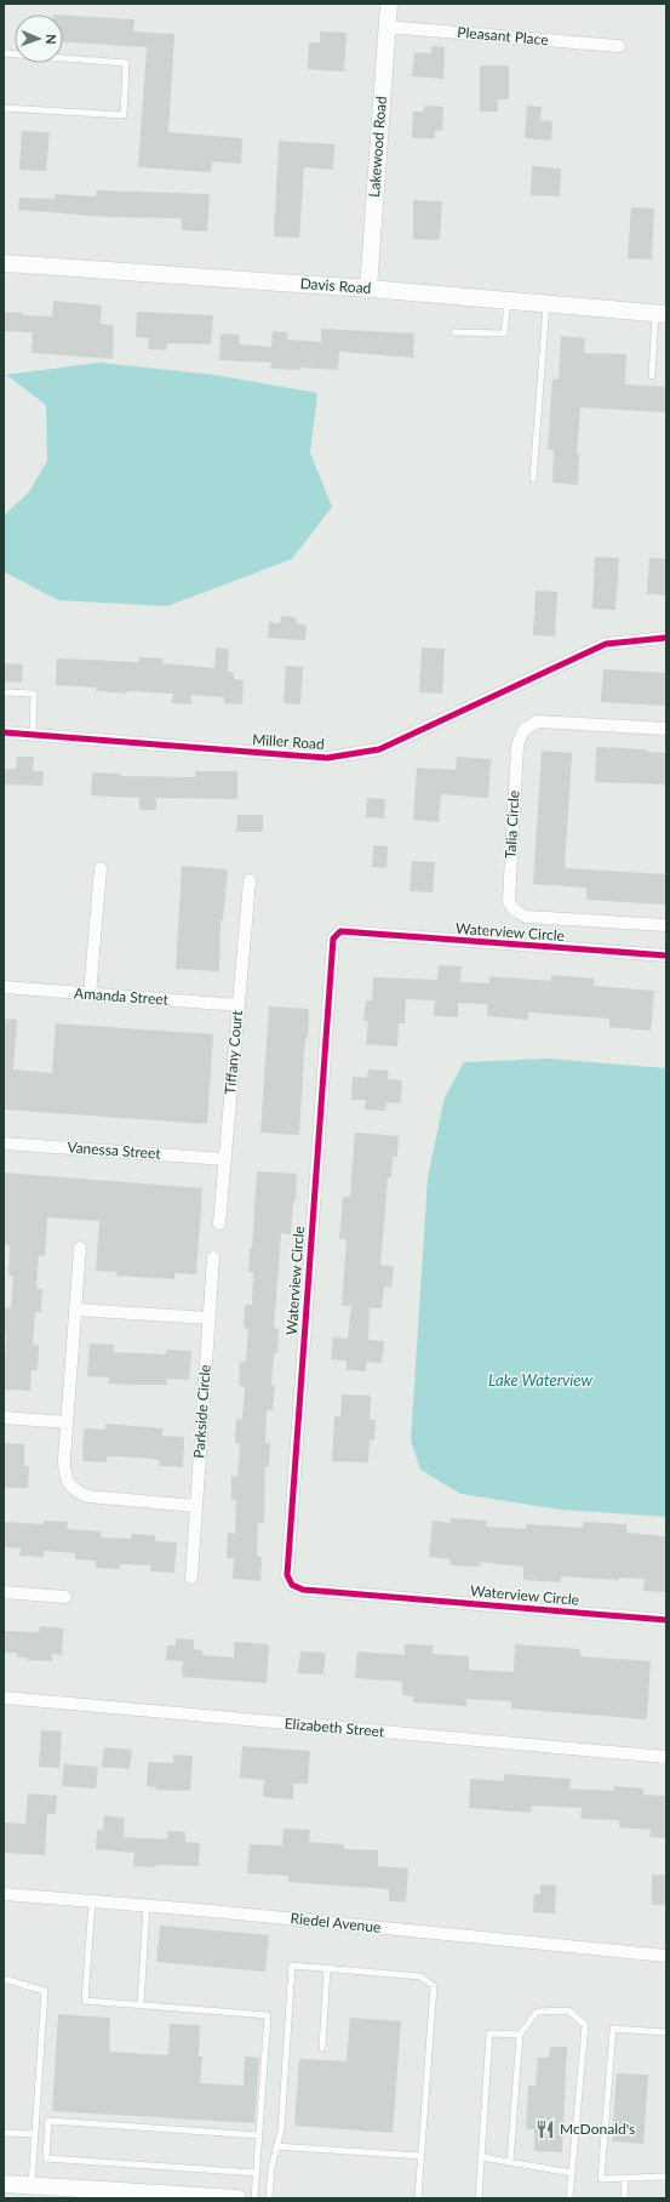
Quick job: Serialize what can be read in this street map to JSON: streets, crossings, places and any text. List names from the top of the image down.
{
  "streets": {
    "street": [
      "Pleasant Place",
      "Lakewood Road",
      "Davis Road",
      "Miller Road",
      "Talia Circle",
      "Waterview Circle",
      "Amanda Street",
      "Tiffany Court",
      "Vanessa Street",
      "Parkside Circle",
      "Elizabeth Street",
      "Riedel Avenue"
    ]
  },
  "crossings": [
    ["Pleasant Place", "Lakewood Road"],
    ["Lakewood Road", "Davis Road"],
    ["Amanda Street", "Tiffany Court"],
    ["Tiffany Court", "Vanessa Street"]
  ],
  "water": ["Lake Waterview"],
  "places": {
    "restaurant": ["McDonald's"]
  },
  "north": "right"
}
